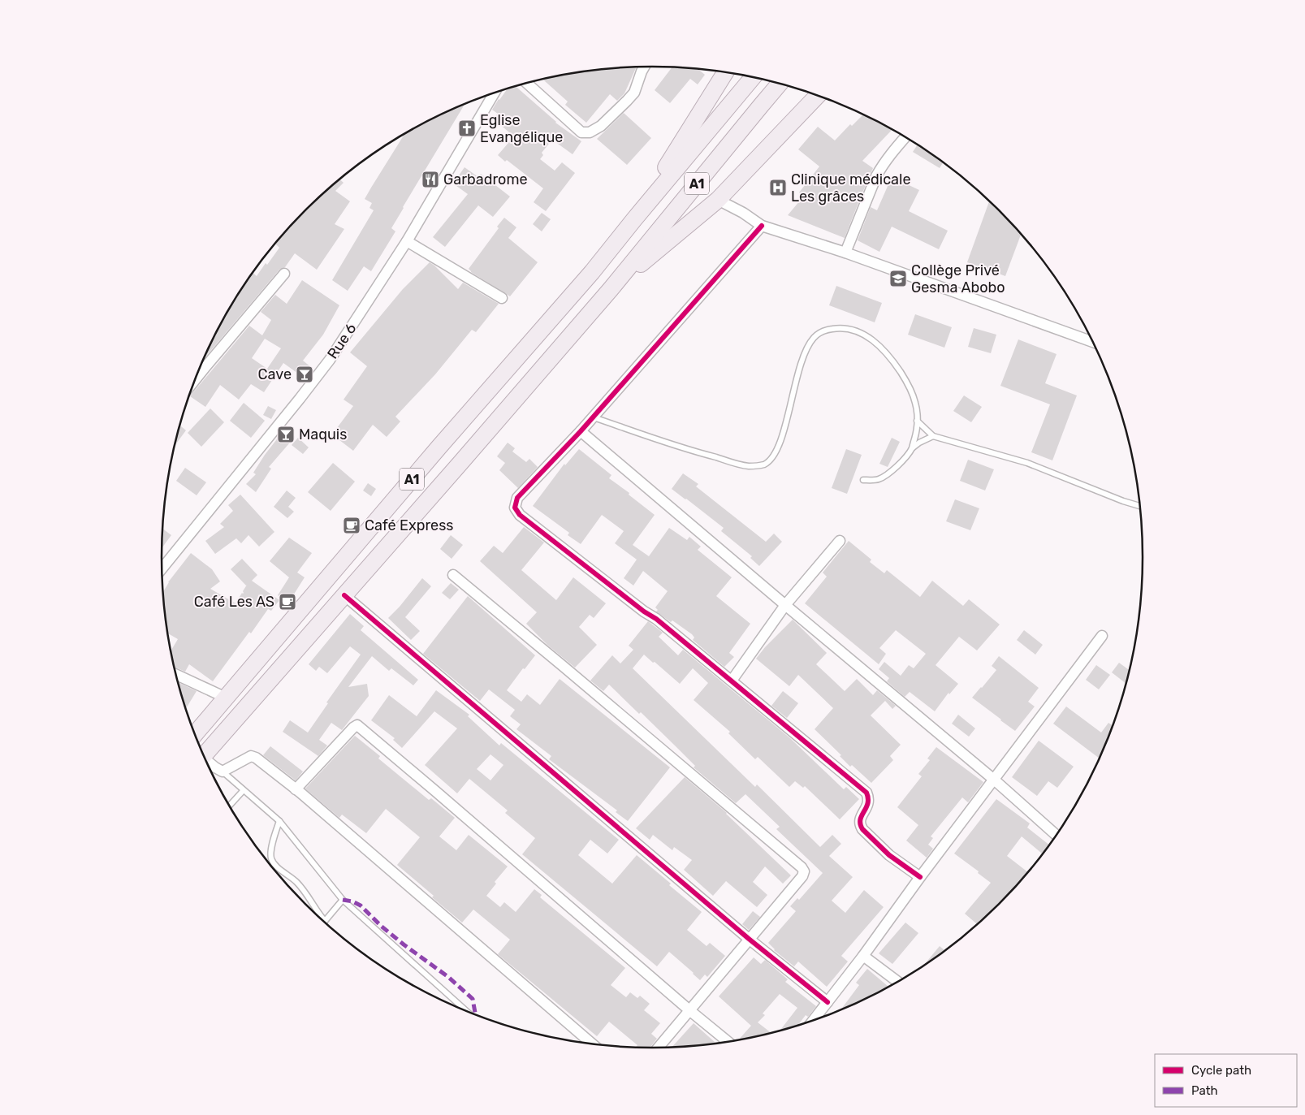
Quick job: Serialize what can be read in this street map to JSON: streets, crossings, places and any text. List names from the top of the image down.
{
  "streets": {
    "main road": ["A1"],
    "street": ["Rue 6"]
  },
  "places": {
    "church": ["Eglise Evangélique"],
    "restaurant": ["Garbadrome"],
    "hospital": ["Clinique médicale Les grâces"],
    "school or university": ["Collège Privé Gesma Abobo"],
    "bar": ["Cave", "Maquis"],
    "cafe": ["Café Express", "Café Les AS"]
  },
  "legend": ["Cycle path", "Path"]
}
